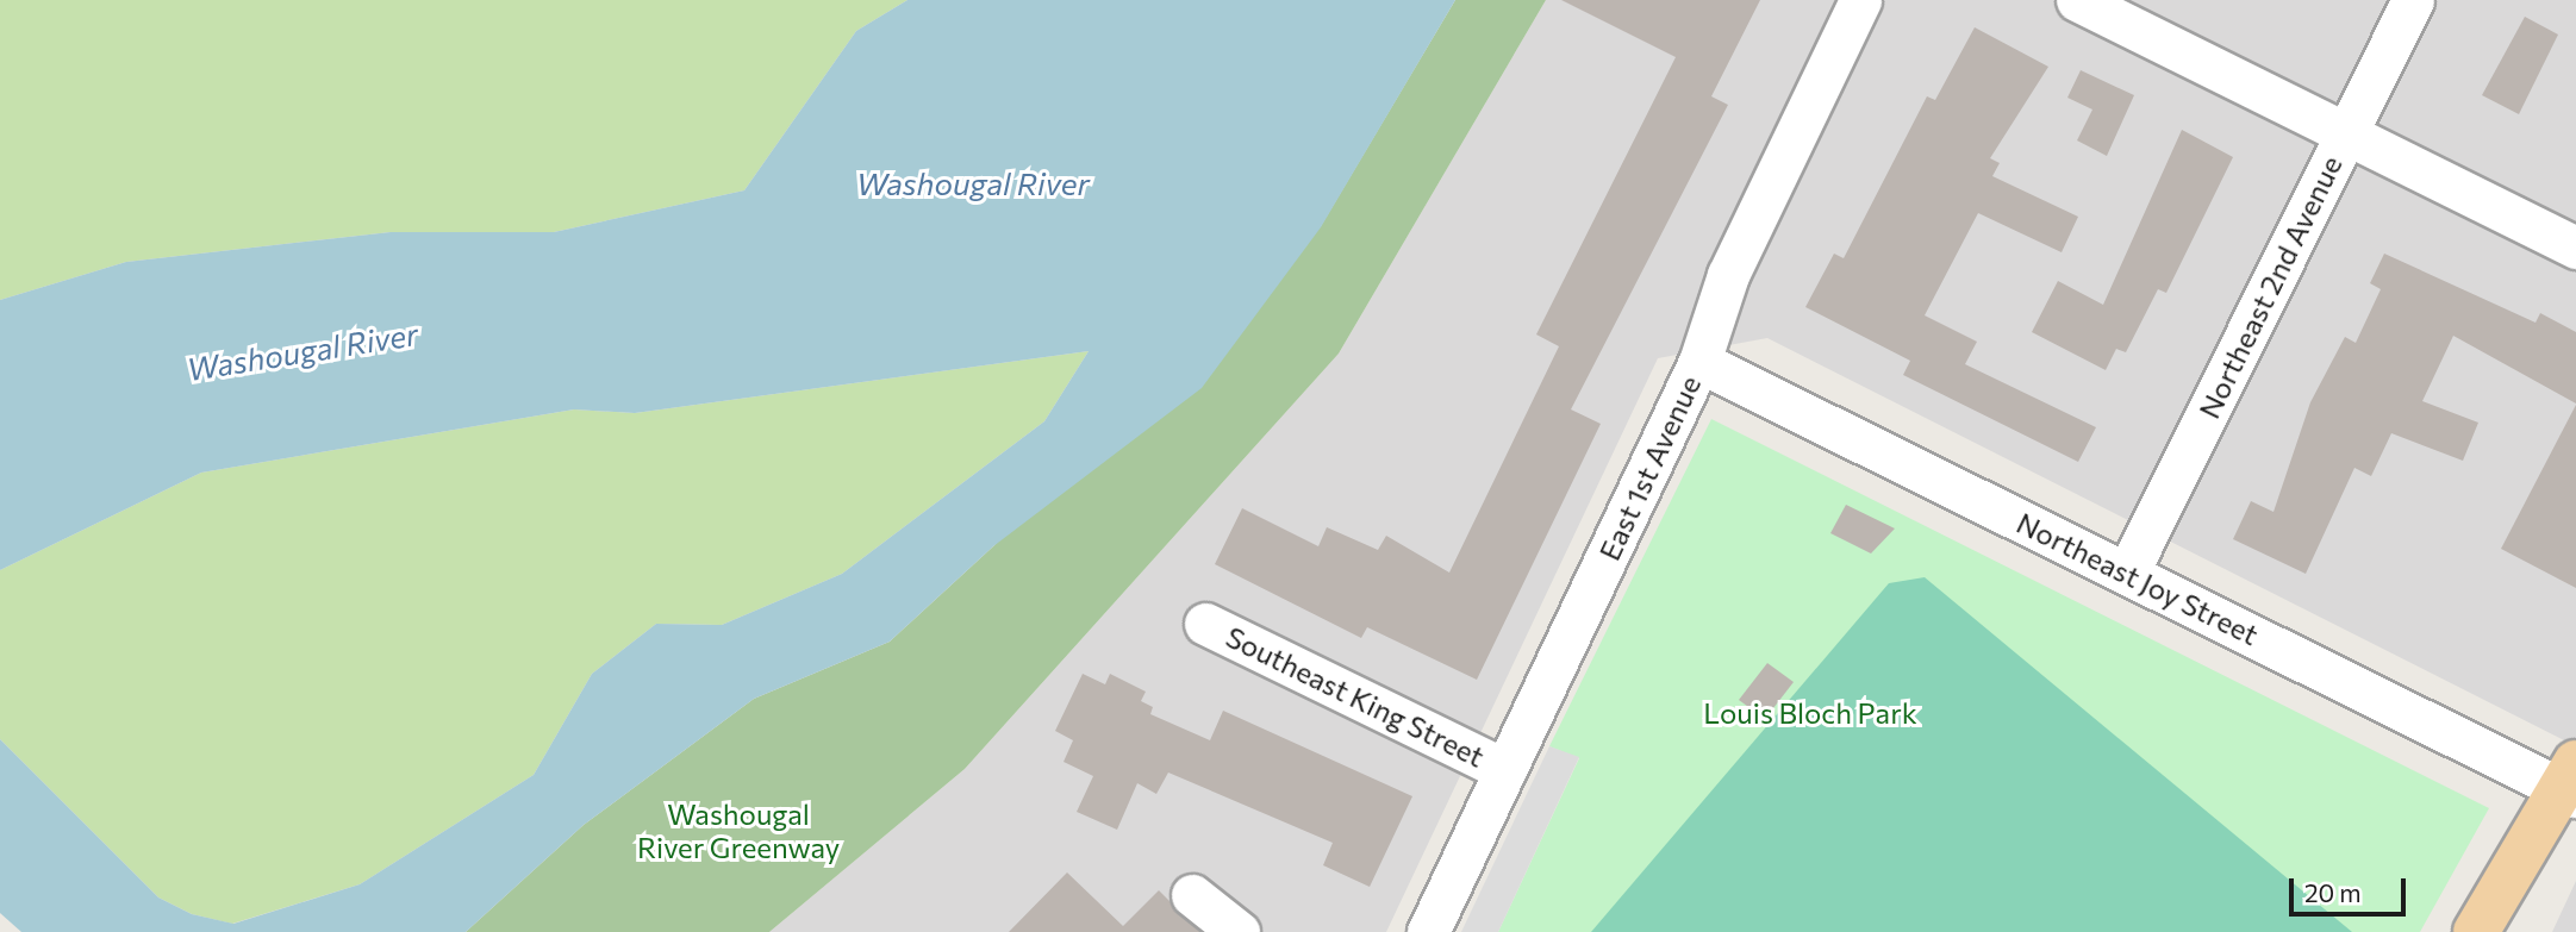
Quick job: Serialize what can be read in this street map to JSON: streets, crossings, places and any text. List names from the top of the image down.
{
  "streets": {
    "street": [
      "Northeast 2nd Avenue",
      "East 1st Avenue",
      "Northeast Joy Street",
      "Southeast King Street"
    ]
  },
  "crossings": [
    ["Northeast 2nd Avenue", "Northeast Joy Street"],
    ["East 1st Avenue", "Northeast Joy Street"],
    ["East 1st Avenue", "Southeast King Street"]
  ],
  "water": ["Washougal River"],
  "parks": ["Louis Bloch Park", "Washougal River Greenway"],
  "scale_bar": "20 m"
}
